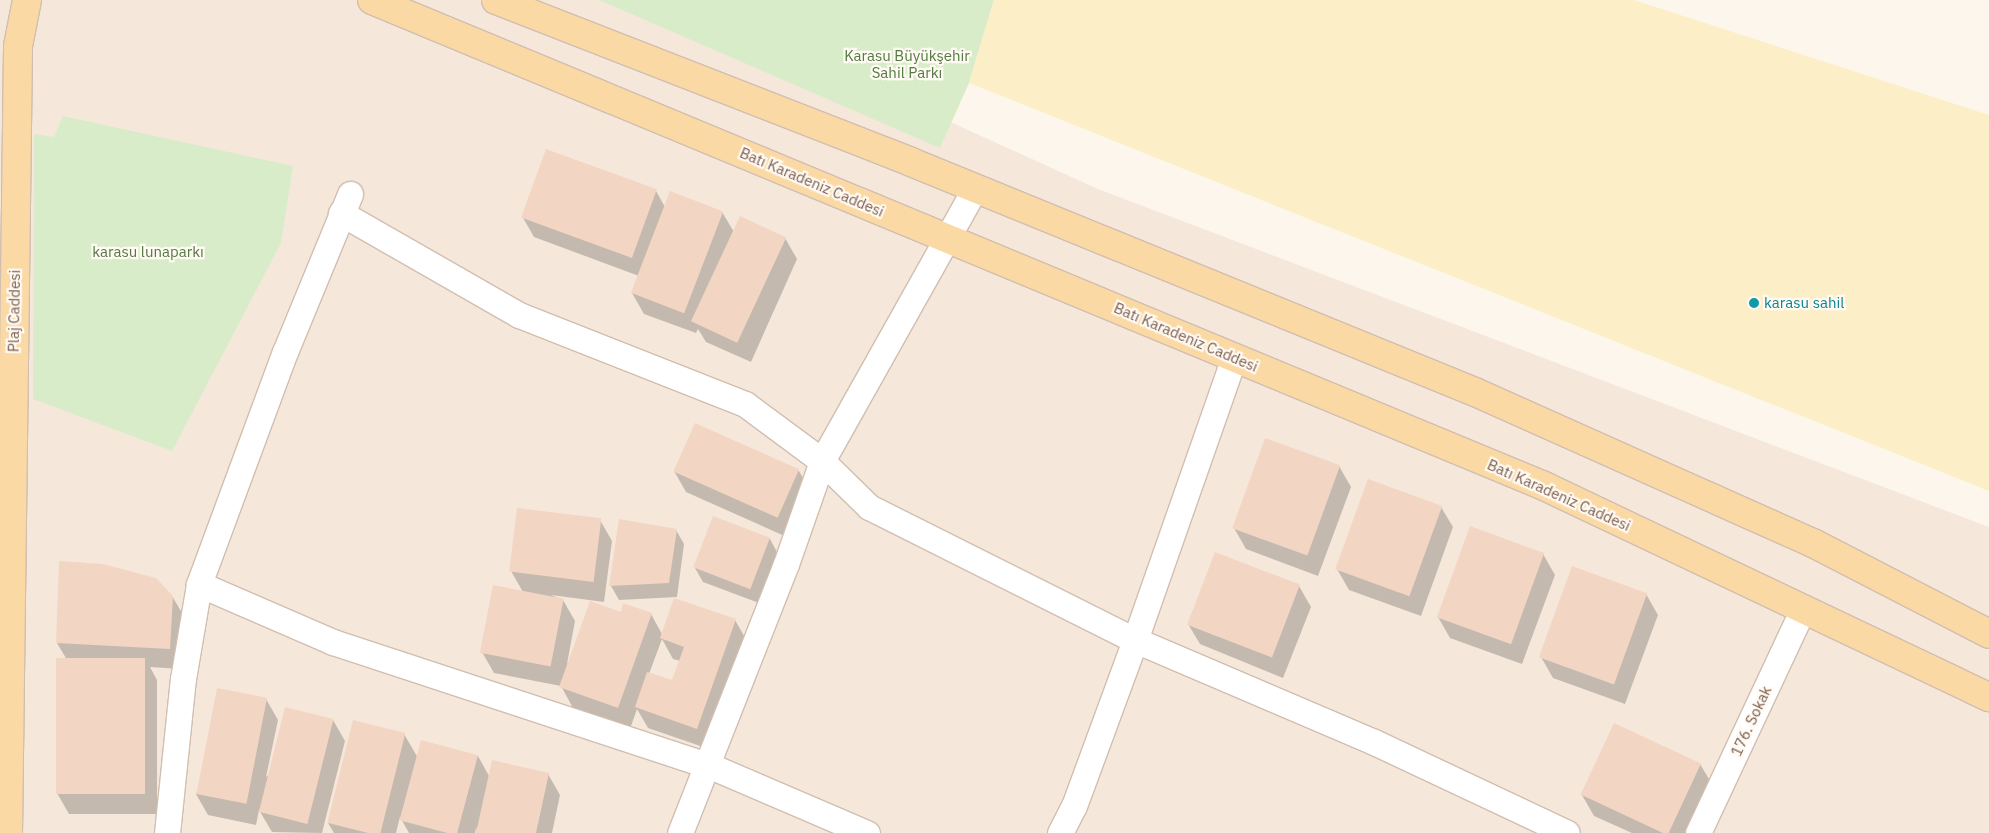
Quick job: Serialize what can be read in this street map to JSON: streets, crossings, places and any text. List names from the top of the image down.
{
  "streets": {
    "main road": ["Batı Karadeniz Caddesi", "Plaj Caddesi"],
    "street": ["176. Sokak"]
  },
  "crossings": [
    ["Batı Karadeniz Caddesi", "176. Sokak"]
  ],
  "parks": ["Karasu Büyükşehir Sahil Parkı", "karasu lunaparkı"],
  "places": ["karasu sahil"]
}
